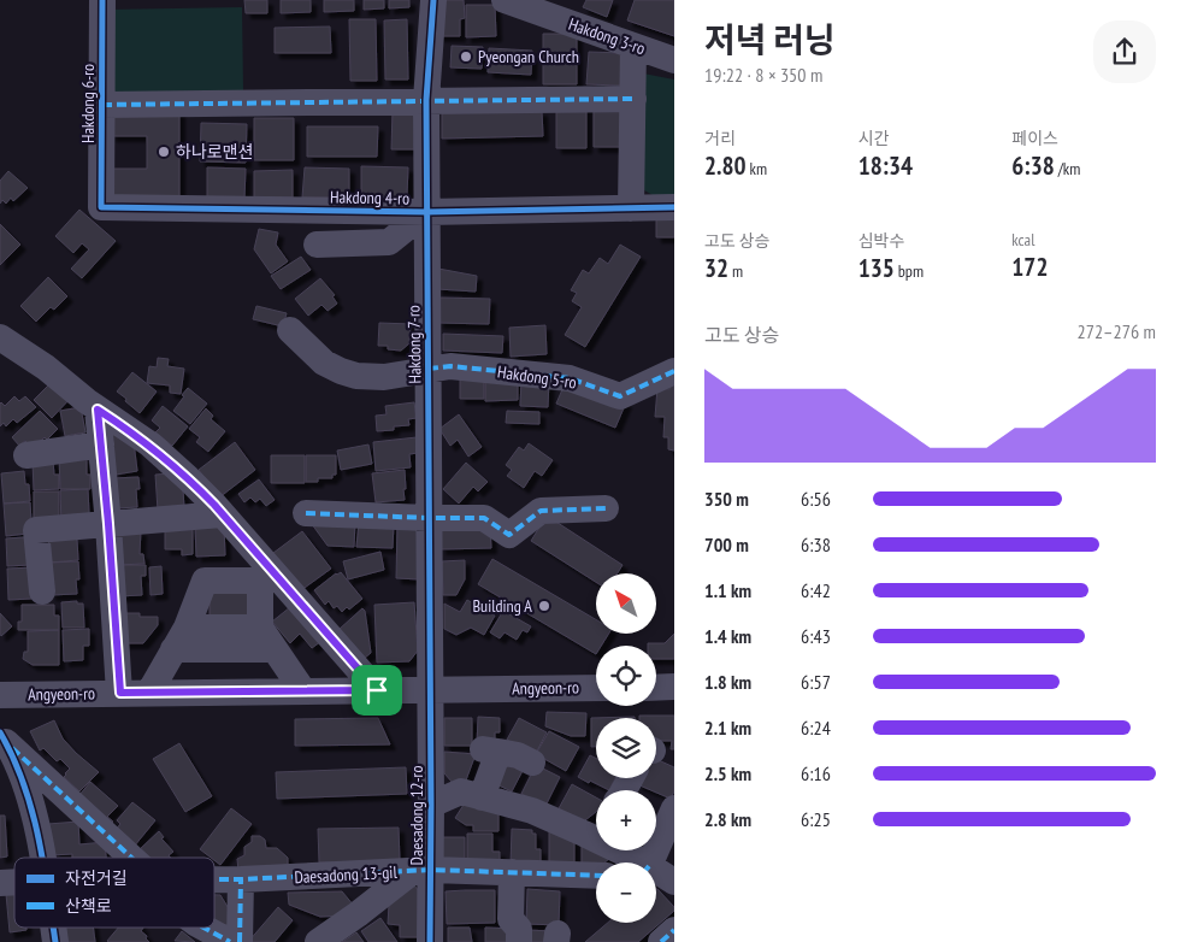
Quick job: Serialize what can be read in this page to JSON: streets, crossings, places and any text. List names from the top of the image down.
{
  "streets": {
    "street": [
      "Hakdong 3-ro",
      "Hakdong 6-ro",
      "Hakdong 4-ro",
      "Hakdong 7-ro",
      "Hakdong 5-ro",
      "Angyeon-ro",
      "Daesadong 12-ro",
      "Daesadong 13-gil"
    ]
  },
  "crossings": [
    ["Hakdong 6-ro", "Hakdong 4-ro"],
    ["Hakdong 4-ro", "Hakdong 7-ro"],
    ["Hakdong 7-ro", "Hakdong 5-ro"],
    ["Hakdong 7-ro", "Angyeon-ro"],
    ["Hakdong 7-ro", "Daesadong 12-ro"],
    ["Angyeon-ro", "Daesadong 12-ro"],
    ["Daesadong 12-ro", "Daesadong 13-gil"]
  ],
  "places": ["Pyeongan Church", "하나로맨션", "Building A"],
  "legend": ["자전거길", "산책로"],
  "north": "top left",
  "page": {
    "heading": ["저녁 러닝", "19:22 · 8 × 350 m"],
    "stats": [
      ["거리", "2.80 km"],
      ["시간", "18:34"],
      ["페이스", "6:38 /km"],
      ["고도 상승", "32 m"],
      ["심박수", "135 bpm"],
      ["kcal", "172"]
    ],
    "chart": ["고도 상승", "272–276 m"],
    "list": [
      {
        "name": "350 m",
        "note": "6:56"
      },
      {
        "name": "700 m",
        "note": "6:38"
      },
      {
        "name": "1.1 km",
        "note": "6:42"
      },
      {
        "name": "1.4 km",
        "note": "6:43"
      },
      {
        "name": "1.8 km",
        "note": "6:57"
      },
      {
        "name": "2.1 km",
        "note": "6:24"
      },
      {
        "name": "2.5 km",
        "note": "6:16"
      },
      {
        "name": "2.8 km",
        "note": "6:25"
      }
    ],
    "map_buttons": ["+", "−"]
  }
}
